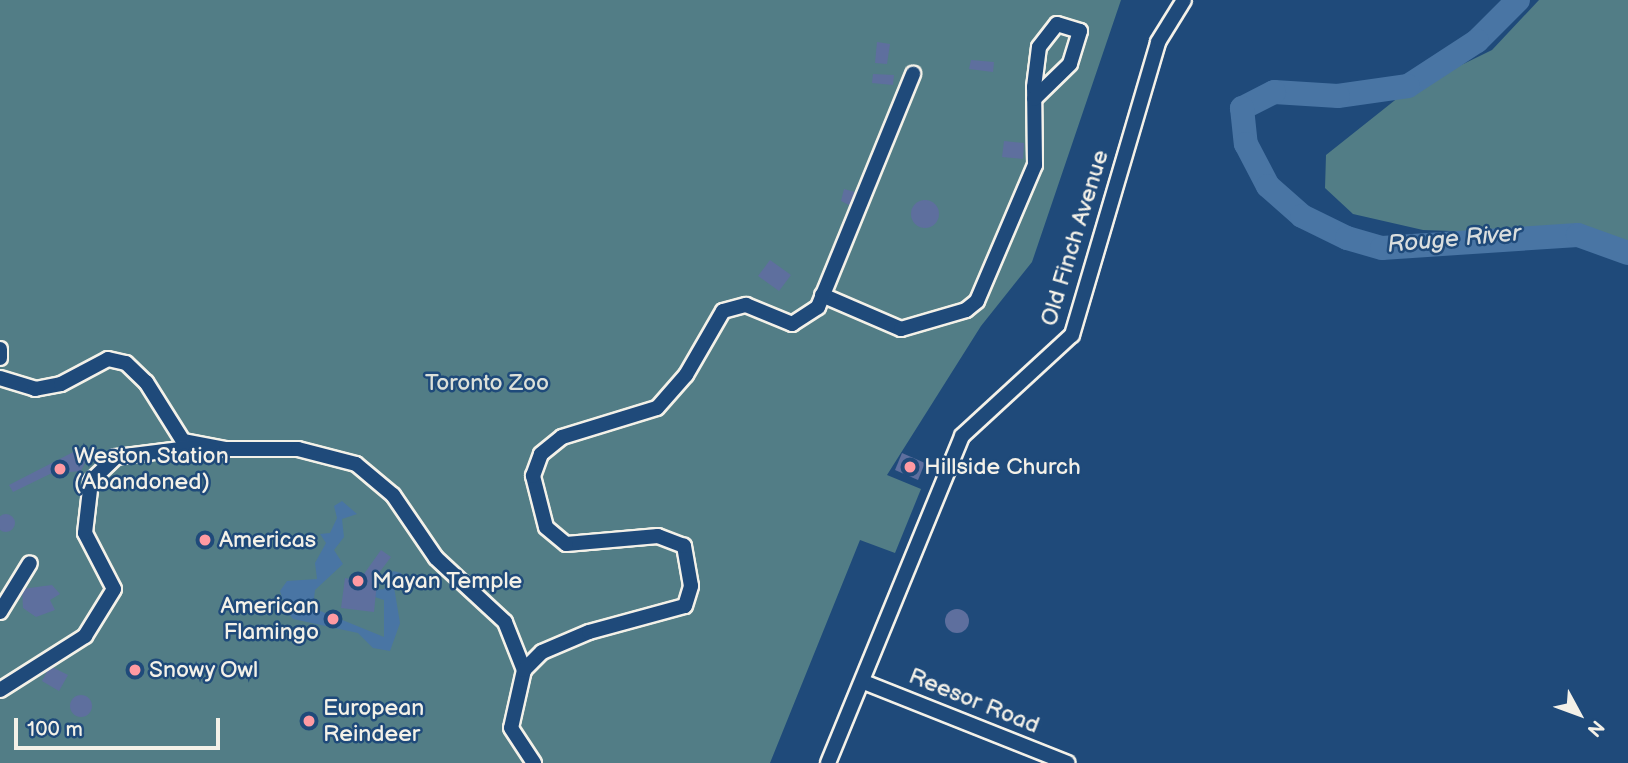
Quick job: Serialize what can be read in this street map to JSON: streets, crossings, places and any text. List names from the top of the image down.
{
  "streets": {
    "street": ["Old Finch Avenue", "Reesor Road"]
  },
  "crossings": [
    ["Old Finch Avenue", "Reesor Road"]
  ],
  "water": ["Rouge River"],
  "parks": ["Toronto Zoo"],
  "places": [
    "Hillside Church",
    "Weston Station (Abandoned)",
    "Americas",
    "Mayan Temple",
    "American Flamingo",
    "Snowy Owl",
    "European Reindeer"
  ],
  "scale_bar": "100 m",
  "north": "bottom right"
}
